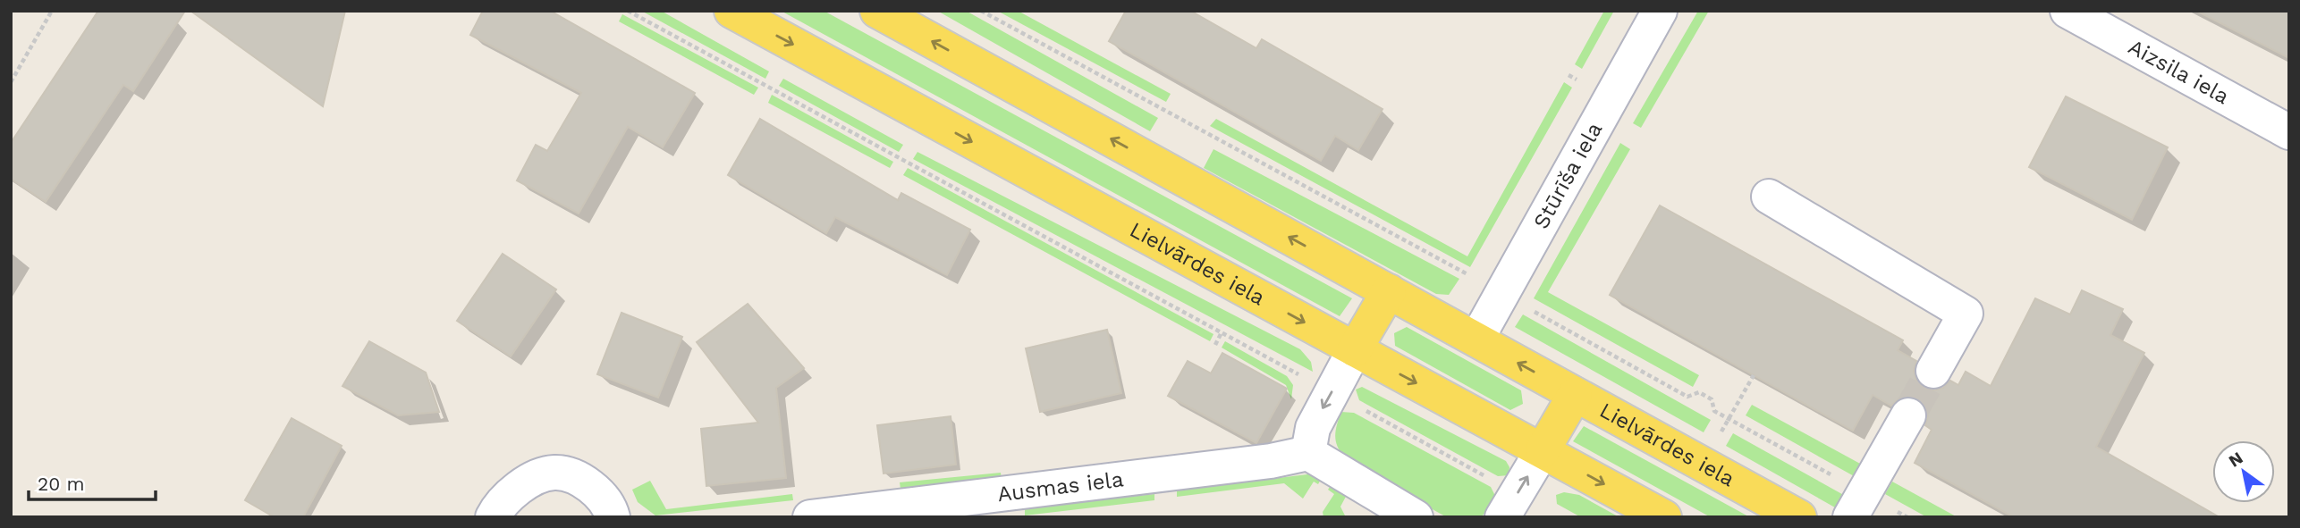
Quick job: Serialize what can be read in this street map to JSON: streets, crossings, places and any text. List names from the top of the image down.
{
  "streets": {
    "main road": ["Lielvārdes iela"],
    "street": ["Aizsila iela", "Stūrīša iela", "Ausmas iela"]
  },
  "crossings": [
    ["Stūrīša iela", "Lielvārdes iela"]
  ],
  "scale_bar": "20 m",
  "north": "top left"
}
